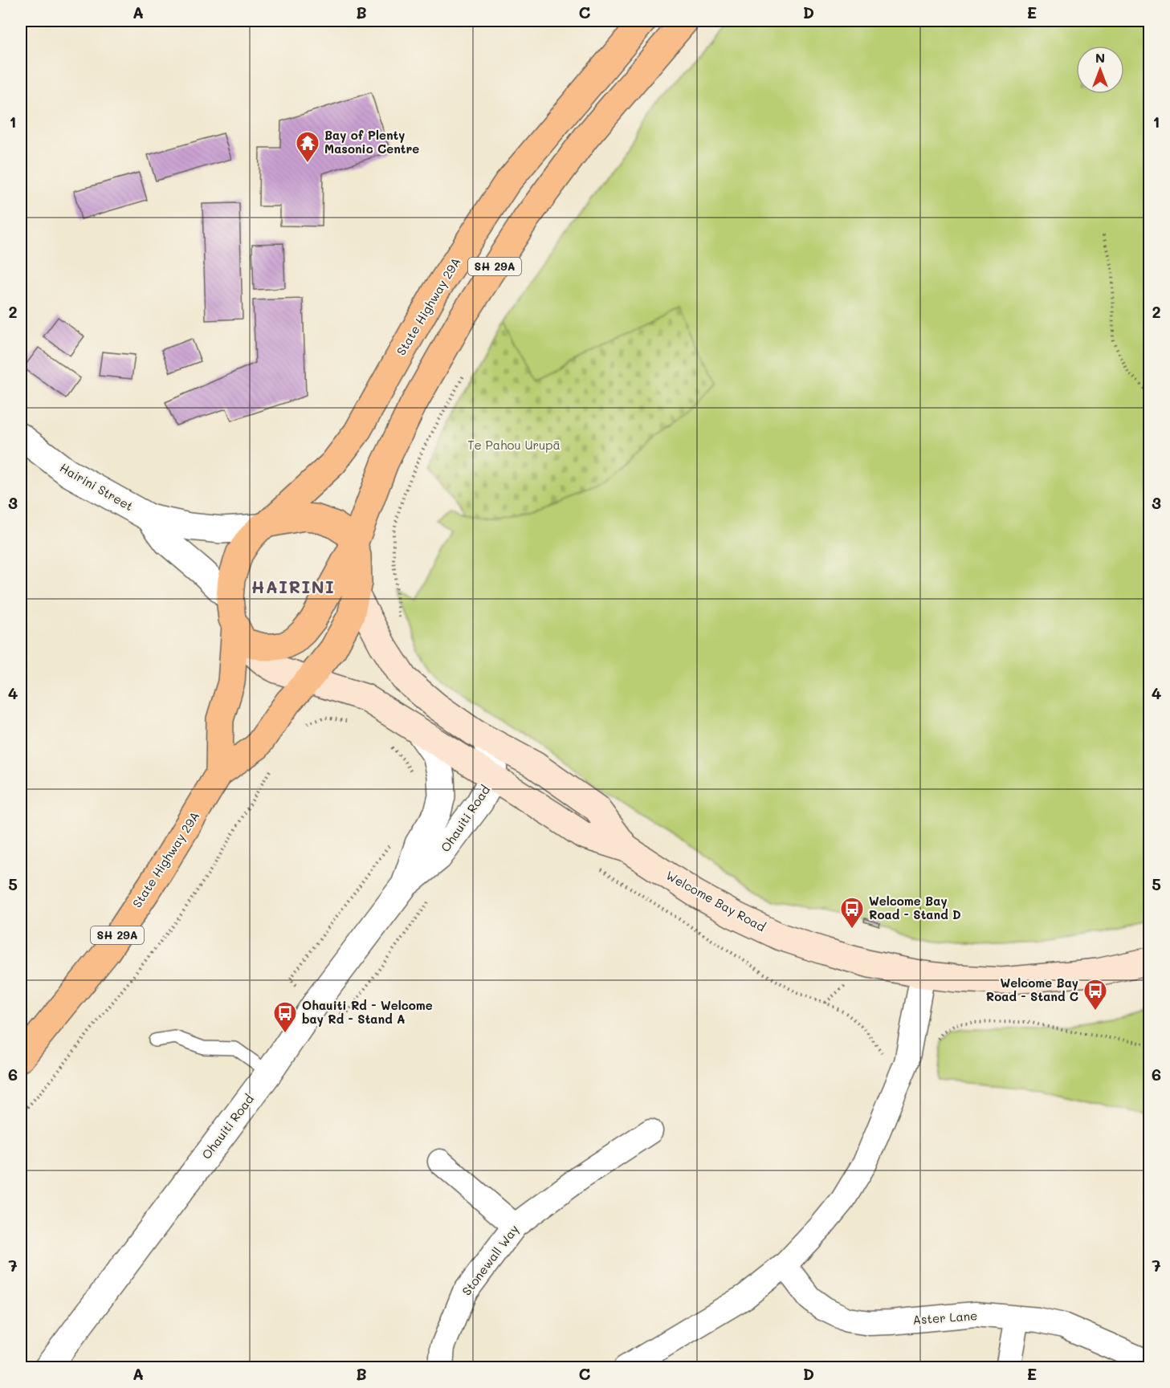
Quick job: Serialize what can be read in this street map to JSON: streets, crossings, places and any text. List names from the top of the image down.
{
  "streets": {
    "highway": ["SH 29A", "State Highway 29A"],
    "main road": ["Welcome Bay Road"],
    "street": [
      "Hairini Street",
      "Ohauiti Road",
      "Stonewall Way",
      "Aster Lane"
    ]
  },
  "crossings": [
    ["SH 29A", "State Highway 29A"],
    ["SH 29A", "Hairini Street"],
    ["SH 29A", "Welcome Bay Road"],
    ["State Highway 29A", "Hairini Street"],
    ["State Highway 29A", "Welcome Bay Road"],
    ["Hairini Street", "Welcome Bay Road"],
    ["Ohauiti Road", "Welcome Bay Road"]
  ],
  "districts": ["HAIRINI"],
  "parks": ["Te Pahou Urupā"],
  "places": {
    "temple": ["Bay of Plenty Masonic Centre"],
    "bus stop": ["Welcome Bay Road - Stand D", "Welcome Bay Road - Stand C", "Ohauiti Rd - Welcome bay Rd - Stand A"]
  },
  "north": "top",
  "grid": {
    "columns": [
      "A",
      "B",
      "C",
      "D",
      "E"
    ],
    "rows": [
      "1",
      "2",
      "3",
      "4",
      "5",
      "6",
      "7"
    ]
  }
}
